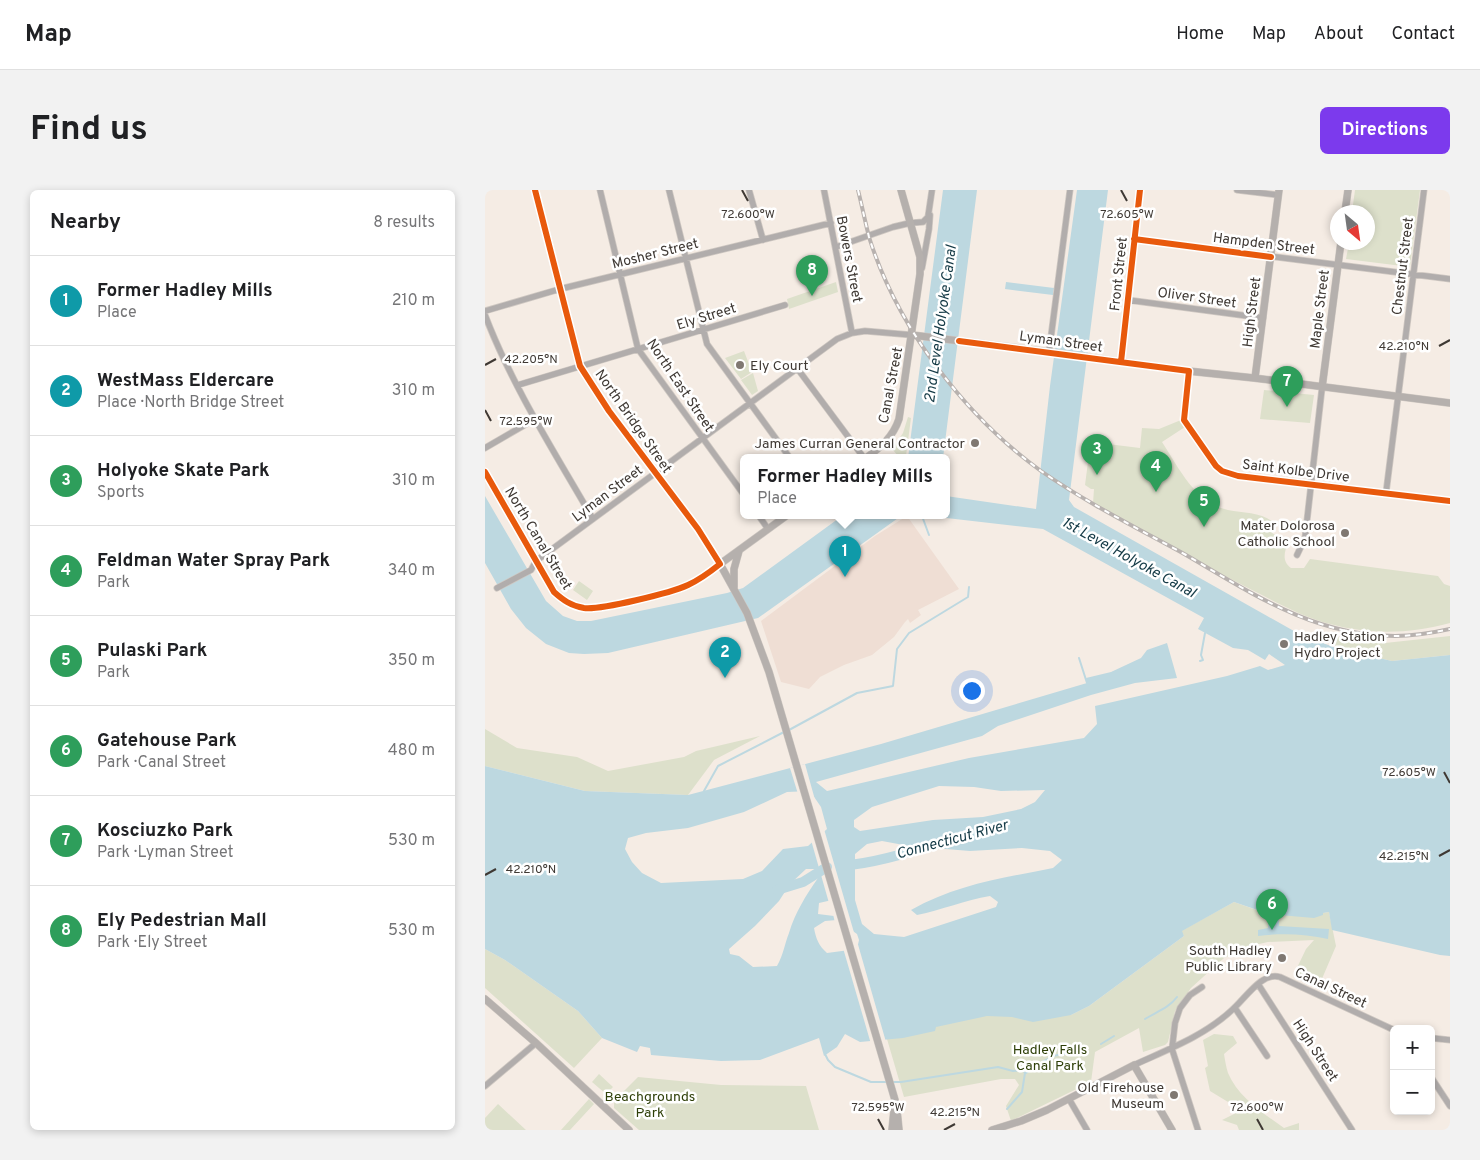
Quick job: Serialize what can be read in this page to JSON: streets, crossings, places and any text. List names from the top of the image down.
{
  "streets": {
    "main road": [
      "Maple Street",
      "High Street",
      "Lyman Street",
      "Canal Street",
      "North Bridge Street"
    ],
    "street": [
      "Hampden Street",
      "Mosher Street",
      "Bowers Street",
      "Chestnut Street",
      "Front Street",
      "Oliver Street",
      "Ely Street",
      "North East Street",
      "Saint Kolbe Drive",
      "North Canal Street"
    ]
  },
  "crossings": [
    ["Hampden Street", "Chestnut Street"],
    ["Hampden Street", "Front Street"],
    ["Hampden Street", "Maple Street"],
    ["Hampden Street", "High Street"],
    ["Mosher Street", "Bowers Street"],
    ["Mosher Street", "North East Street"],
    ["Mosher Street", "North Bridge Street"],
    ["Bowers Street", "Lyman Street"],
    ["Chestnut Street", "Lyman Street"],
    ["Chestnut Street", "Saint Kolbe Drive"],
    ["Front Street", "Oliver Street"],
    ["Front Street", "Lyman Street"],
    ["Oliver Street", "High Street"],
    ["Maple Street", "Lyman Street"],
    ["Maple Street", "Saint Kolbe Drive"],
    ["High Street", "Lyman Street"],
    ["High Street", "Canal Street"],
    ["Ely Street", "North East Street"],
    ["Ely Street", "North Bridge Street"],
    ["Lyman Street", "North East Street"],
    ["Lyman Street", "Canal Street"],
    ["Lyman Street", "North Bridge Street"],
    ["Lyman Street", "Saint Kolbe Drive"],
    ["Lyman Street", "North Canal Street"],
    ["North Bridge Street", "North Canal Street"]
  ],
  "water": ["2nd Level Holyoke Canal", "1st Level Holyoke Canal", "Connecticut River"],
  "parks": ["Hadley Falls Canal Park", "Beachgrounds Park"],
  "places": [
    "Ely Court",
    "James Curran General Contractor",
    "Mater Dolorosa Catholic School",
    "Hadley Station Hydro Project",
    "South Hadley Public Library",
    "Old Firehouse Museum"
  ],
  "north": "bottom right",
  "page": {
    "header": "Map",
    "nav": [
      "Home",
      "Map",
      "About",
      "Contact"
    ],
    "buttons": "Directions",
    "title": "Find us",
    "heading": ["Nearby", "8 results"],
    "list": [
      {
        "mark": "1",
        "name": "Former Hadley Mills",
        "note": "Place",
        "value": "210 m"
      },
      {
        "mark": "2",
        "name": "WestMass Eldercare",
        "note": "Place · North Bridge Street",
        "value": "310 m"
      },
      {
        "mark": "3",
        "name": "Holyoke Skate Park",
        "note": "Sports",
        "value": "310 m"
      },
      {
        "mark": "4",
        "name": "Feldman Water Spray Park",
        "note": "Park",
        "value": "340 m"
      },
      {
        "mark": "5",
        "name": "Pulaski Park",
        "note": "Park",
        "value": "350 m"
      },
      {
        "mark": "6",
        "name": "Gatehouse Park",
        "note": "Park · Canal Street",
        "value": "480 m"
      },
      {
        "mark": "7",
        "name": "Kosciuzko Park",
        "note": "Park · Lyman Street",
        "value": "530 m"
      },
      {
        "mark": "8",
        "name": "Ely Pedestrian Mall",
        "note": "Park · Ely Street",
        "value": "530 m"
      }
    ],
    "pins": [
      "8",
      "7",
      "3",
      "4",
      "5",
      "1",
      "2",
      "6"
    ],
    "popup": ["Former Hadley Mills", "Place"],
    "map_buttons": ["+", "−"]
  },
  "coordinates": [
    "72.600°W",
    "72.605°W",
    "42.210°N",
    "42.205°N",
    "72.595°W",
    "42.215°N"
  ]
}
